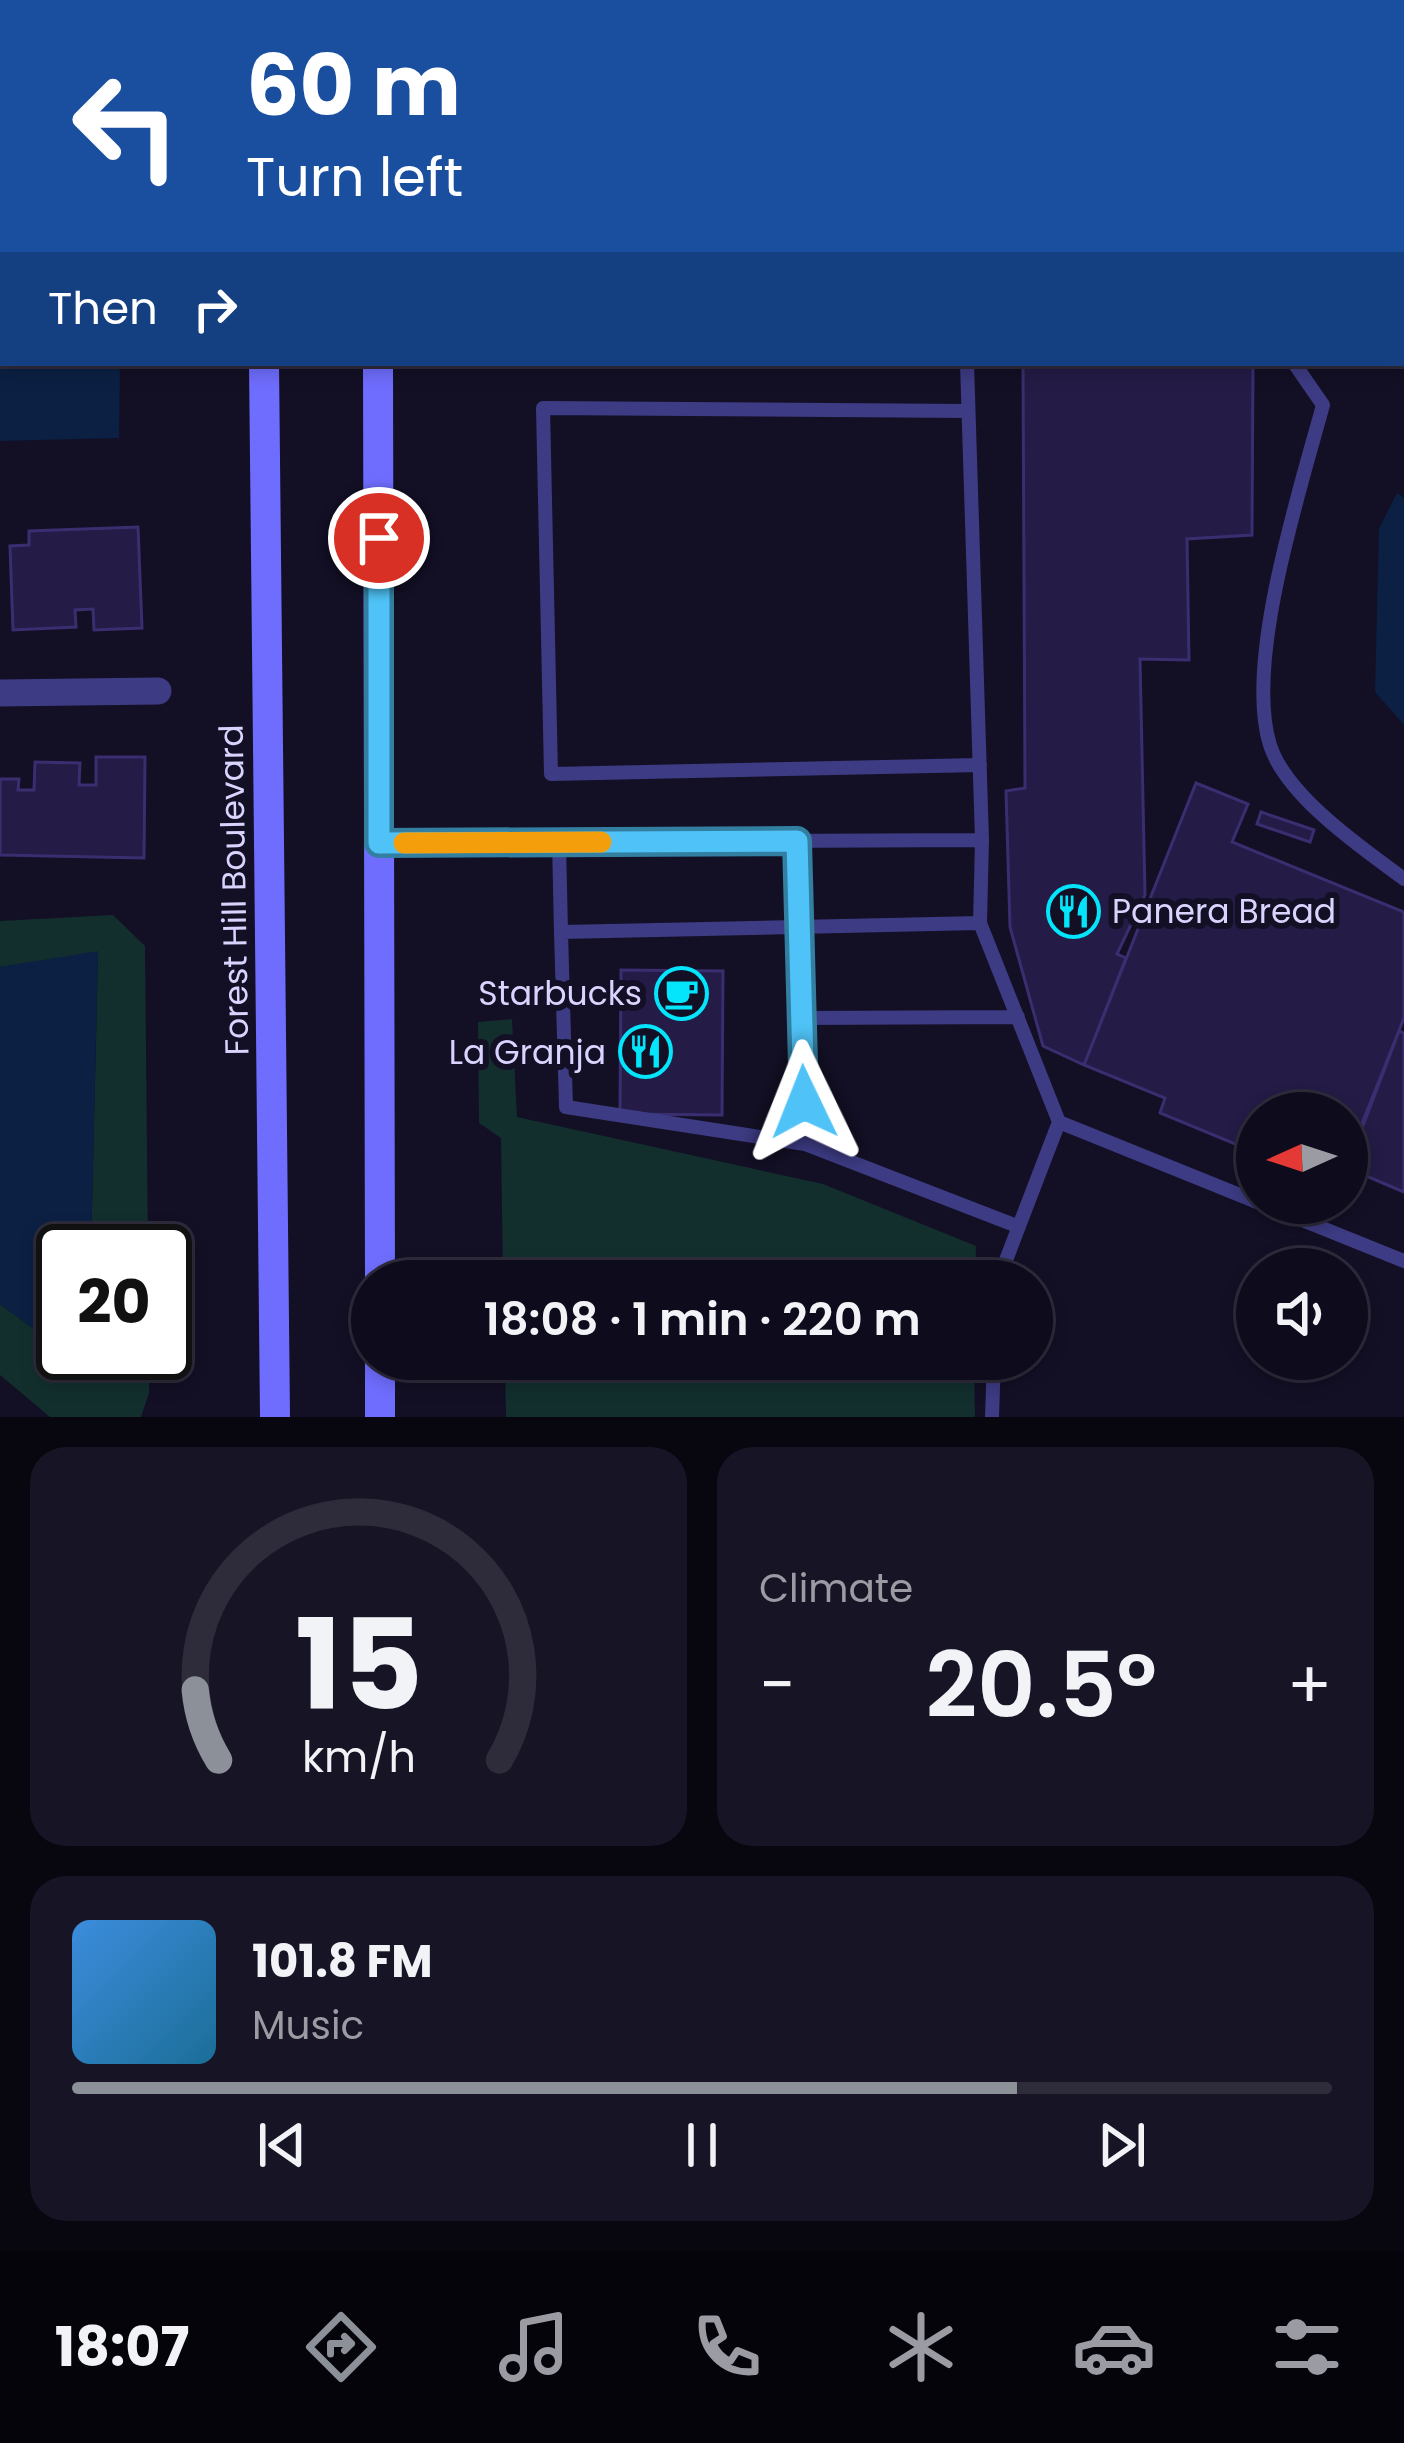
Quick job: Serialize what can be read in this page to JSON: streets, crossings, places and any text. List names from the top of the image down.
{
  "streets": {
    "main road": ["Forest Hill Boulevard"]
  },
  "places": {
    "restaurant": ["Panera Bread", "La Granja"],
    "cafe": ["Starbucks"]
  },
  "north": "left",
  "page": {
    "turn": ["60 m", "Turn left"],
    "then": "Then",
    "limit": "20",
    "trip": "18:08 · 1 min · 220 m",
    "tile": "Climate",
    "heat": ["−", "20.5°", "+"],
    "song": ["101.8 FM", "Music"],
    "tabs": "18:07",
    "gauge": ["15", "km/h"]
  }
}
